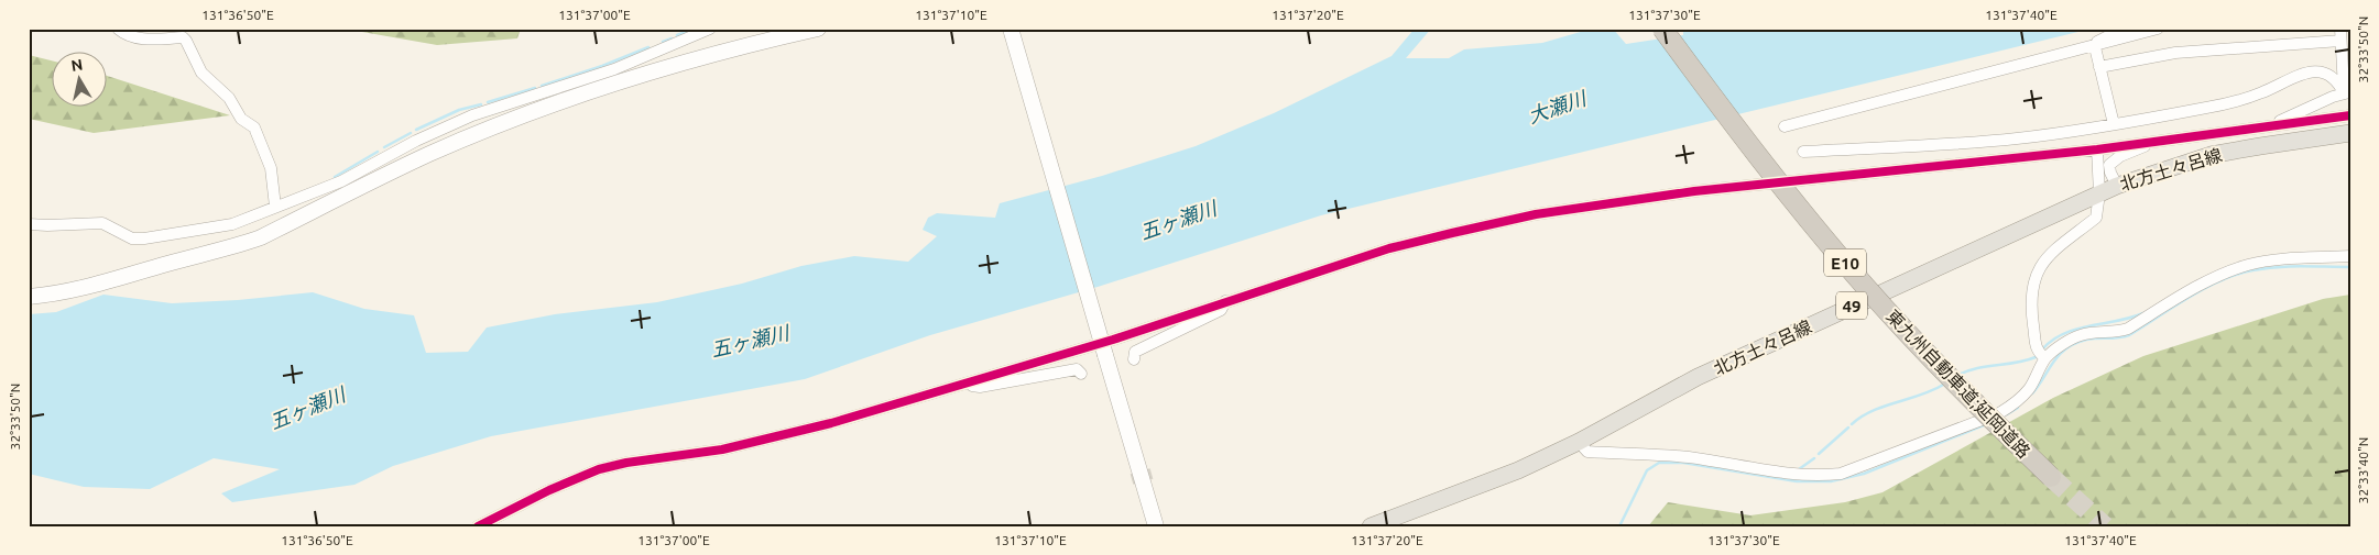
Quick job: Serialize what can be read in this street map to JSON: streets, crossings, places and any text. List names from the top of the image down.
{
  "streets": {
    "highway": ["E10", "東九州自動車道;延岡道路"],
    "main road": ["北方土々呂線", "49"]
  },
  "water": ["大瀬川", "五ヶ瀬川"],
  "north": "top",
  "coordinates": [
    "131°36'50\"E",
    "131°37'00\"E",
    "131°37'10\"E",
    "131°37'20\"E",
    "131°37'30\"E",
    "131°37'40\"E",
    "32°33'50\"N",
    "32°33'40\"N"
  ]
}
